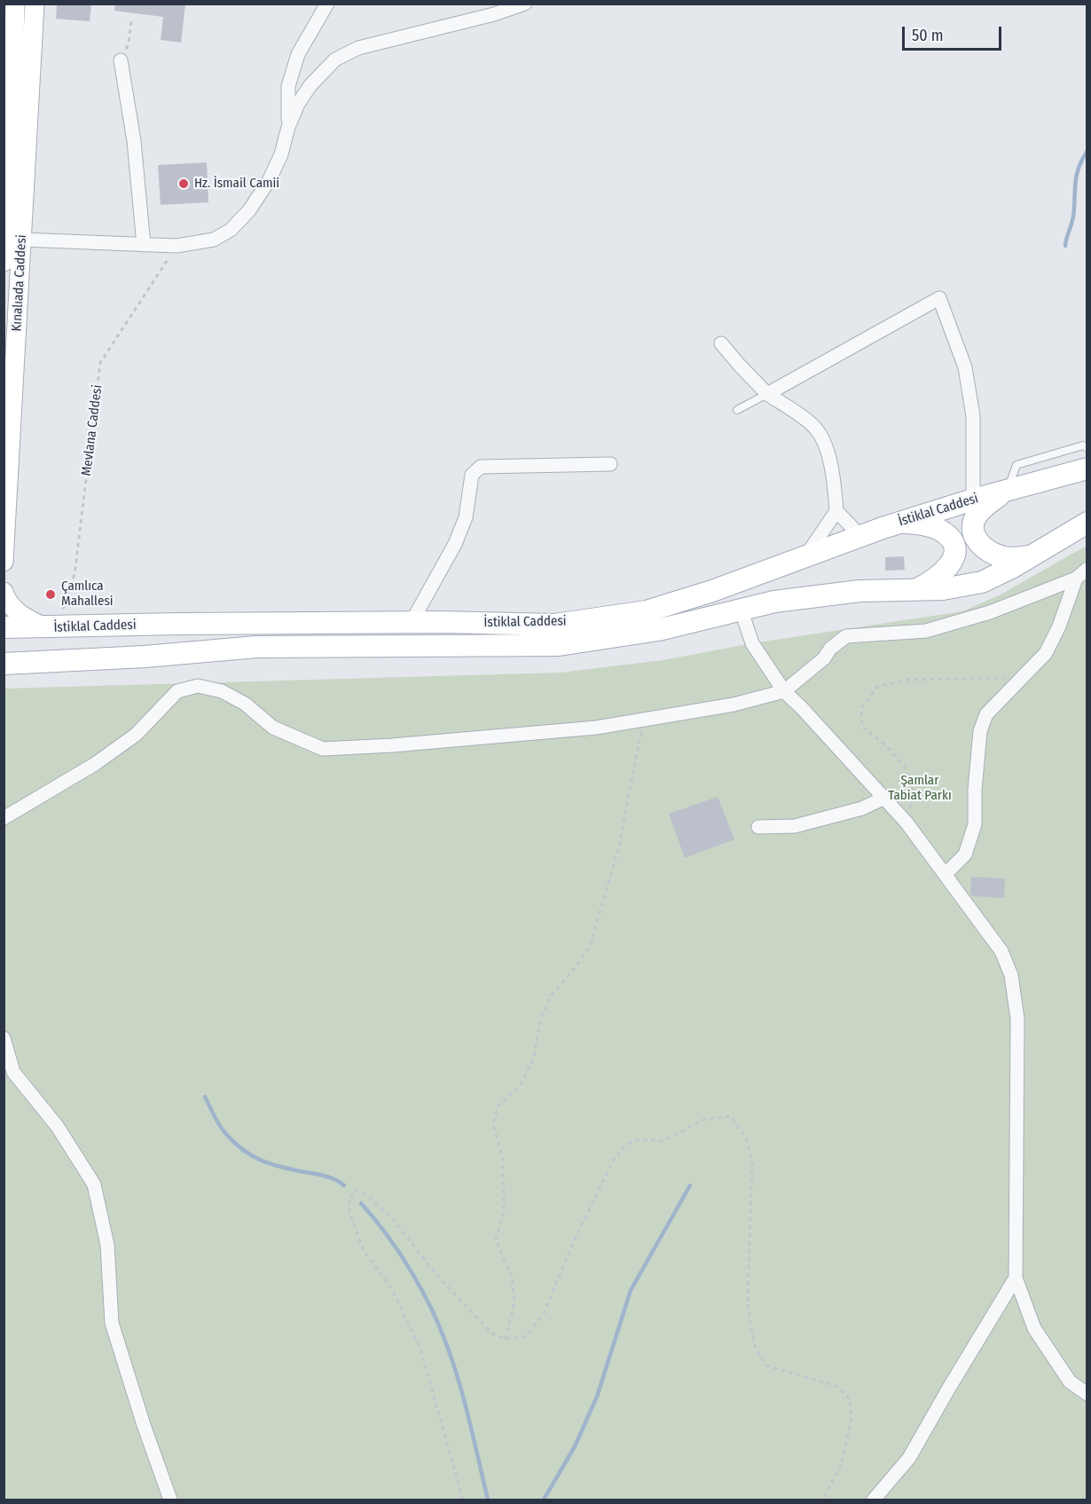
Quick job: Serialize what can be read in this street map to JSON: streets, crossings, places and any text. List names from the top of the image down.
{
  "streets": {
    "main road": ["Kınalıada Caddesi", "İstiklal Caddesi"],
    "path": ["Mevlana Caddesi"]
  },
  "crossings": [
    ["Mevlana Caddesi", "İstiklal Caddesi"]
  ],
  "parks": ["Şamlar Tabiat Parkı"],
  "places": ["Hz. İsmail Camii", "Çamlıca Mahallesi"],
  "scale_bar": "50 m"
}
